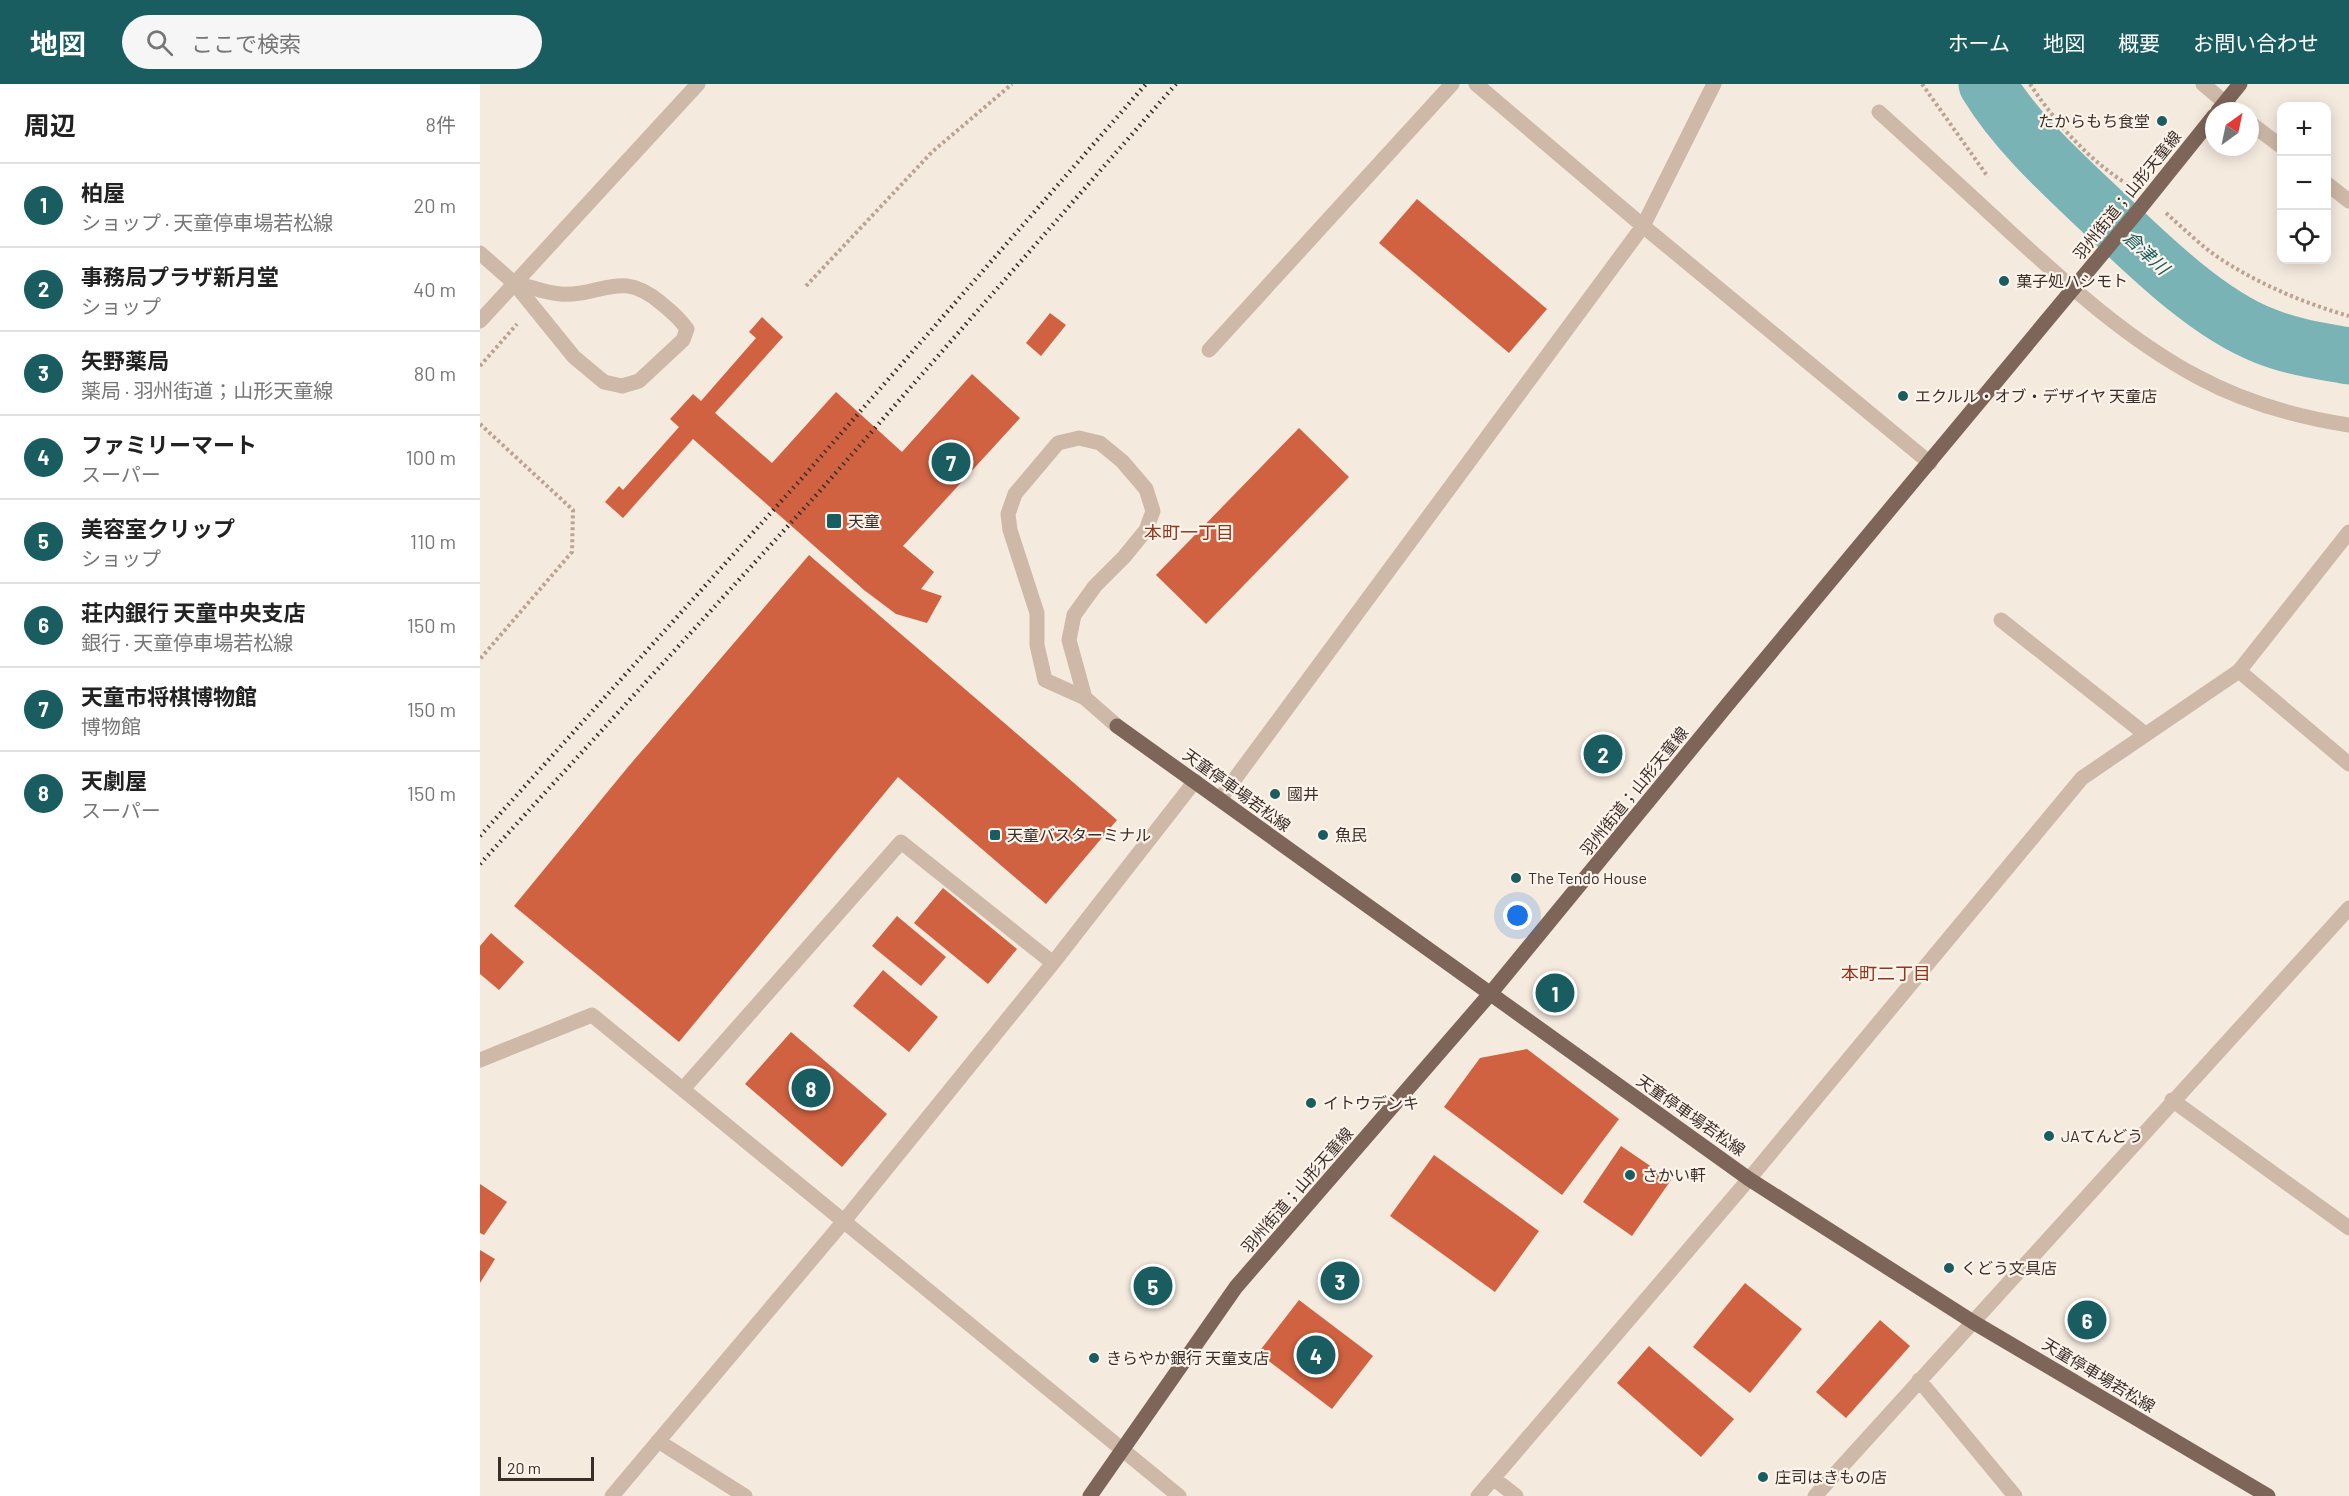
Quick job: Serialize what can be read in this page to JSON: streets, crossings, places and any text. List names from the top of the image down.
{
  "streets": {
    "main road": ["羽州街道；山形天童線", "天童停車場若松線"]
  },
  "crossings": [
    ["羽州街道；山形天童線", "天童停車場若松線"]
  ],
  "districts": ["本町一丁目", "本町二丁目"],
  "water": ["倉津川"],
  "places": {
    "other": [
      "たからもち食堂",
      "菓子処ハシモト",
      "エクルル・オブ・デザイヤ 天童店",
      "國井",
      "魚民",
      "The Tendo House",
      "イトウデンキ",
      "JAてんどう",
      "さかい軒",
      "くどう文具店",
      "きらやか銀行 天童支店",
      "庄司はきもの店"
    ],
    "transit": ["天童", "天童バスターミナル"]
  },
  "scale_bar": "20 m",
  "north": "top right",
  "page": {
    "header": "地図",
    "search": "ここで検索",
    "nav": [
      "ホーム",
      "地図",
      "概要",
      "お問い合わせ"
    ],
    "heading": ["周辺", "8件"],
    "map_buttons": ["+", "−"],
    "list": [
      {
        "mark": "1",
        "name": "柏屋",
        "note": "ショップ · 天童停車場若松線",
        "value": "20 m"
      },
      {
        "mark": "2",
        "name": "事務局プラザ新月堂",
        "note": "ショップ",
        "value": "40 m"
      },
      {
        "mark": "3",
        "name": "矢野薬局",
        "note": "薬局 · 羽州街道；山形天童線",
        "value": "80 m"
      },
      {
        "mark": "4",
        "name": "ファミリーマート",
        "note": "スーパー",
        "value": "100 m"
      },
      {
        "mark": "5",
        "name": "美容室クリップ",
        "note": "ショップ",
        "value": "110 m"
      },
      {
        "mark": "6",
        "name": "荘内銀行 天童中央支店",
        "note": "銀行 · 天童停車場若松線",
        "value": "150 m"
      },
      {
        "mark": "7",
        "name": "天童市将棋博物館",
        "note": "博物館",
        "value": "150 m"
      },
      {
        "mark": "8",
        "name": "天劇屋",
        "note": "スーパー",
        "value": "150 m"
      }
    ],
    "pins": [
      "7",
      "2",
      "1",
      "8",
      "3",
      "5",
      "6",
      "4"
    ],
    "scale": "20 m"
  }
}
